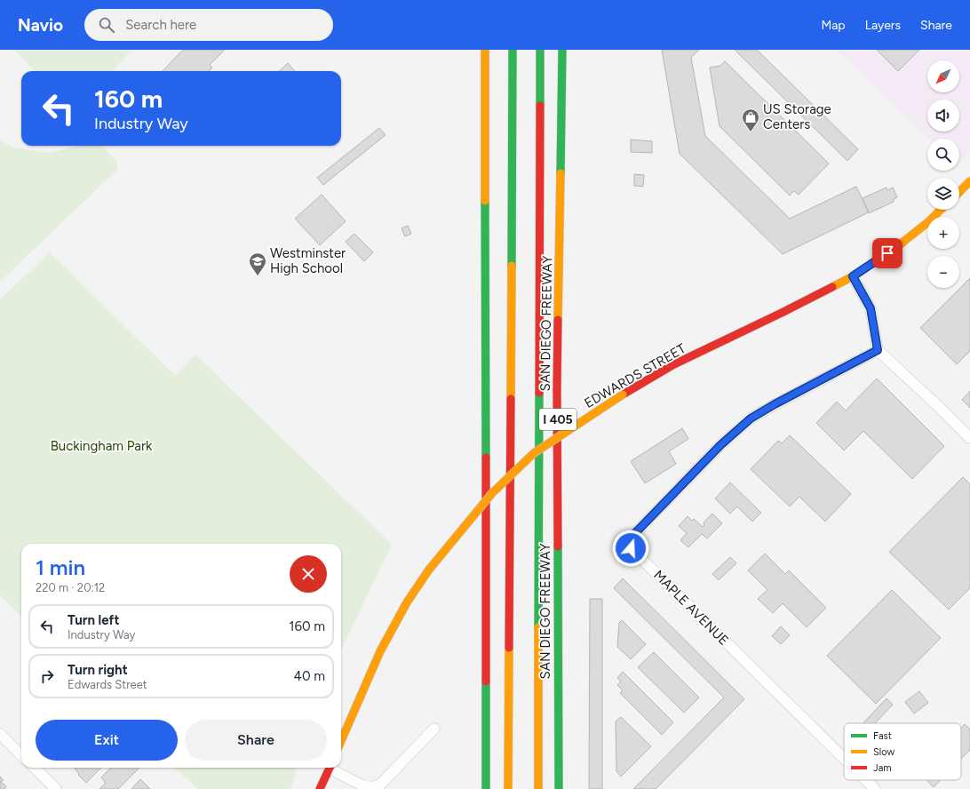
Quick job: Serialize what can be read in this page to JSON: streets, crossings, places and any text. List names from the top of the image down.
{
  "streets": {
    "main road": ["SAN DIEGO FREEWAY", "EDWARDS STREET", "I 405"],
    "street": ["MAPLE AVENUE"]
  },
  "parks": ["Buckingham Park"],
  "places": {
    "shop": ["US Storage Centers"],
    "school or university": ["Westminster High School"]
  },
  "legend": ["Fast", "Slow", "Jam"],
  "north": "bottom left",
  "page": {
    "header": "Navio",
    "search": "Search here",
    "nav": ["Map", "Layers", "Share"],
    "map_buttons": ["+", "−"],
    "turn": ["160 m", "Industry Way"],
    "heading": ["1 min", "220 m · 20:12"],
    "list": [
      {
        "name": "Turn left",
        "note": "Industry Way",
        "value": "160 m"
      },
      {
        "name": "Turn right",
        "note": "Edwards Street",
        "value": "40 m"
      }
    ],
    "buttons": ["Exit", "Share"]
  }
}
